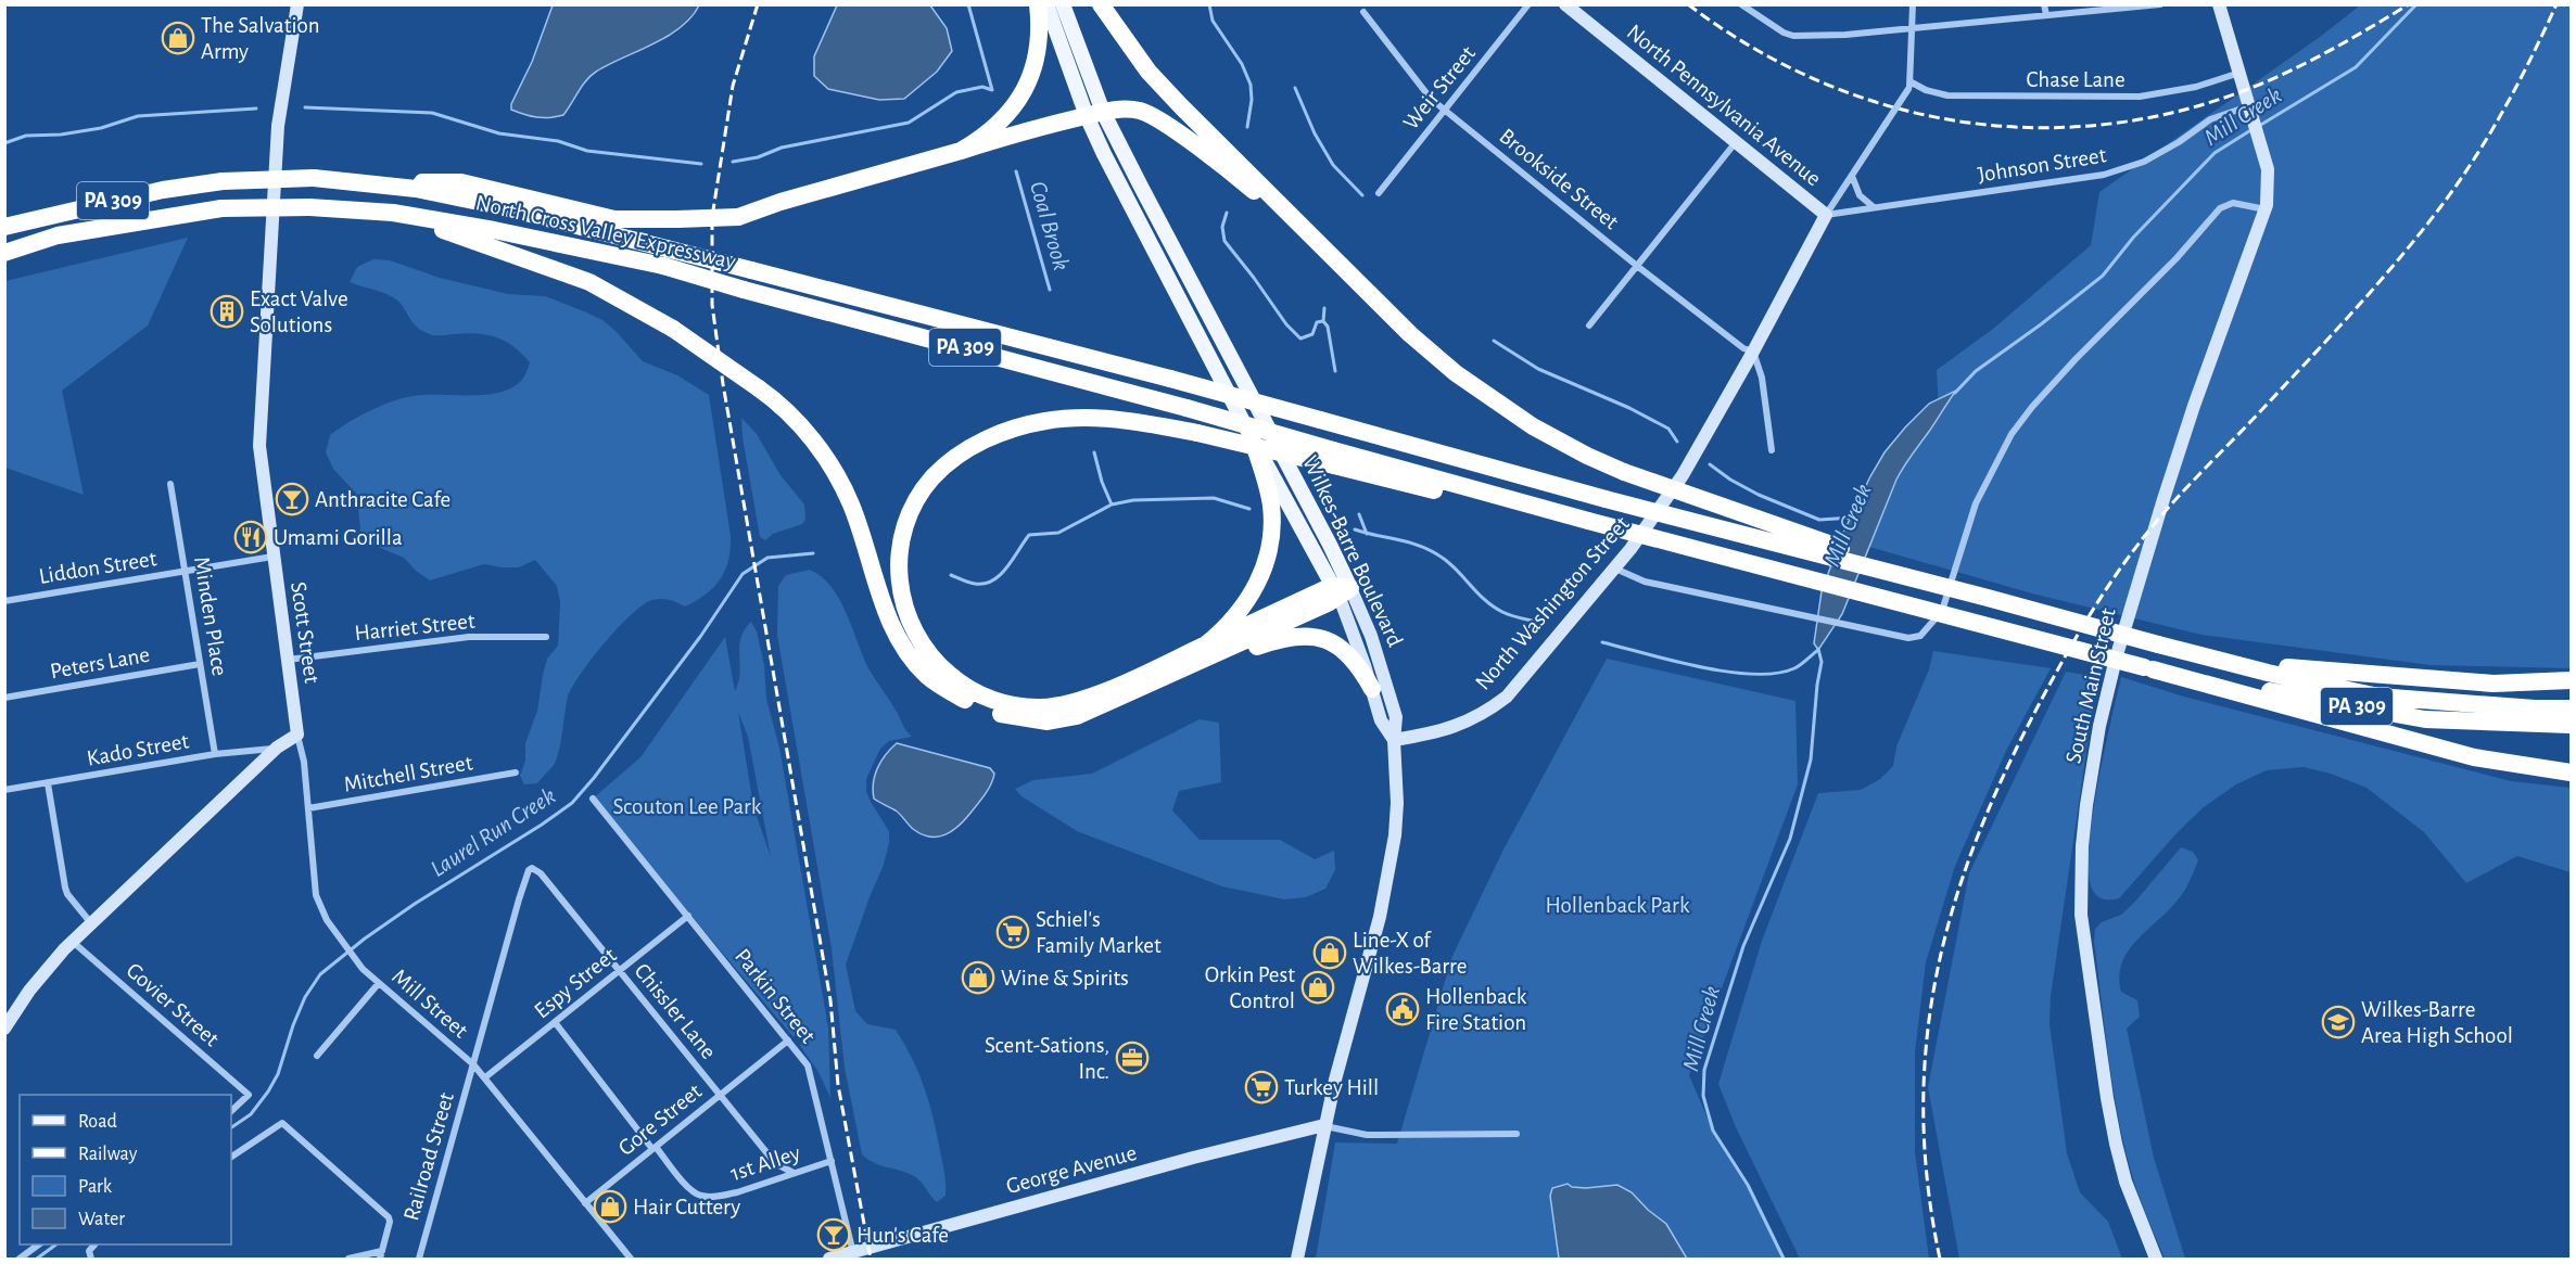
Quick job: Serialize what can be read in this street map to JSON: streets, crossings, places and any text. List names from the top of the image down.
{
  "streets": {
    "highway": ["PA 309", "North Cross Valley Expressway"],
    "main road": ["Wilkes-Barre Boulevard"],
    "street": [
      "Chase Lane",
      "Weir Street",
      "North Pennsylvania Avenue",
      "Johnson Street",
      "Brookside Street",
      "Liddon Street",
      "North Washington Street",
      "Minden Place",
      "Harriet Street",
      "Scott Street",
      "Peters Lane",
      "South Main Street",
      "Kado Street",
      "Mitchell Street",
      "Espy Street",
      "Parkin Street",
      "Mill Street",
      "Govier Street",
      "Chissler Lane",
      "Gore Street",
      "Railroad Street",
      "1st Alley",
      "George Avenue"
    ]
  },
  "crossings": [
    ["Chase Lane", "North Washington Street"],
    ["Chase Lane", "South Main Street"],
    ["Weir Street", "Brookside Street"],
    ["North Pennsylvania Avenue", "Johnson Street"],
    ["North Pennsylvania Avenue", "North Washington Street"],
    ["Johnson Street", "North Washington Street"],
    ["Johnson Street", "South Main Street"],
    ["Brookside Street", "North Washington Street"],
    ["PA 309", "North Cross Valley Expressway"],
    ["Wilkes-Barre Boulevard", "North Washington Street"],
    ["Liddon Street", "Minden Place"],
    ["Liddon Street", "Scott Street"],
    ["Minden Place", "Peters Lane"],
    ["Minden Place", "Kado Street"],
    ["Harriet Street", "Scott Street"],
    ["Scott Street", "Mill Street"],
    ["Mitchell Street", "Mill Street"],
    ["Espy Street", "Parkin Street"],
    ["Espy Street", "Mill Street"],
    ["Espy Street", "Chissler Lane"],
    ["Espy Street", "1st Alley"],
    ["Parkin Street", "Gore Street"],
    ["Parkin Street", "1st Alley"],
    ["Parkin Street", "George Avenue"],
    ["Mill Street", "Gore Street"],
    ["Mill Street", "Railroad Street"],
    ["Chissler Lane", "Gore Street"],
    ["Chissler Lane", "Railroad Street"],
    ["Chissler Lane", "1st Alley"],
    ["Gore Street", "1st Alley"]
  ],
  "water": ["Mill Creek", "Coal Brook", "Laurel Run Creek"],
  "parks": ["Scouton Lee Park", "Hollenback Park"],
  "places": {
    "shop": [
      "The Salvation Army",
      "Line-X of Wilkes-Barre",
      "Wine & Spirits",
      "Orkin Pest Control",
      "Hair Cuttery"
    ],
    "building": ["Exact Valve Solutions"],
    "bar": ["Anthracite Cafe", "Hun's Cafe"],
    "restaurant": ["Umami Gorilla"],
    "supermarket": ["Schiel's Family Market", "Turkey Hill"],
    "public building": ["Hollenback Fire Station"],
    "school or university": ["Wilkes-Barre Area High School"],
    "office": ["Scent-Sations, Inc."]
  },
  "legend": [
    "Road",
    "Railway",
    "Park",
    "Water"
  ]
}
